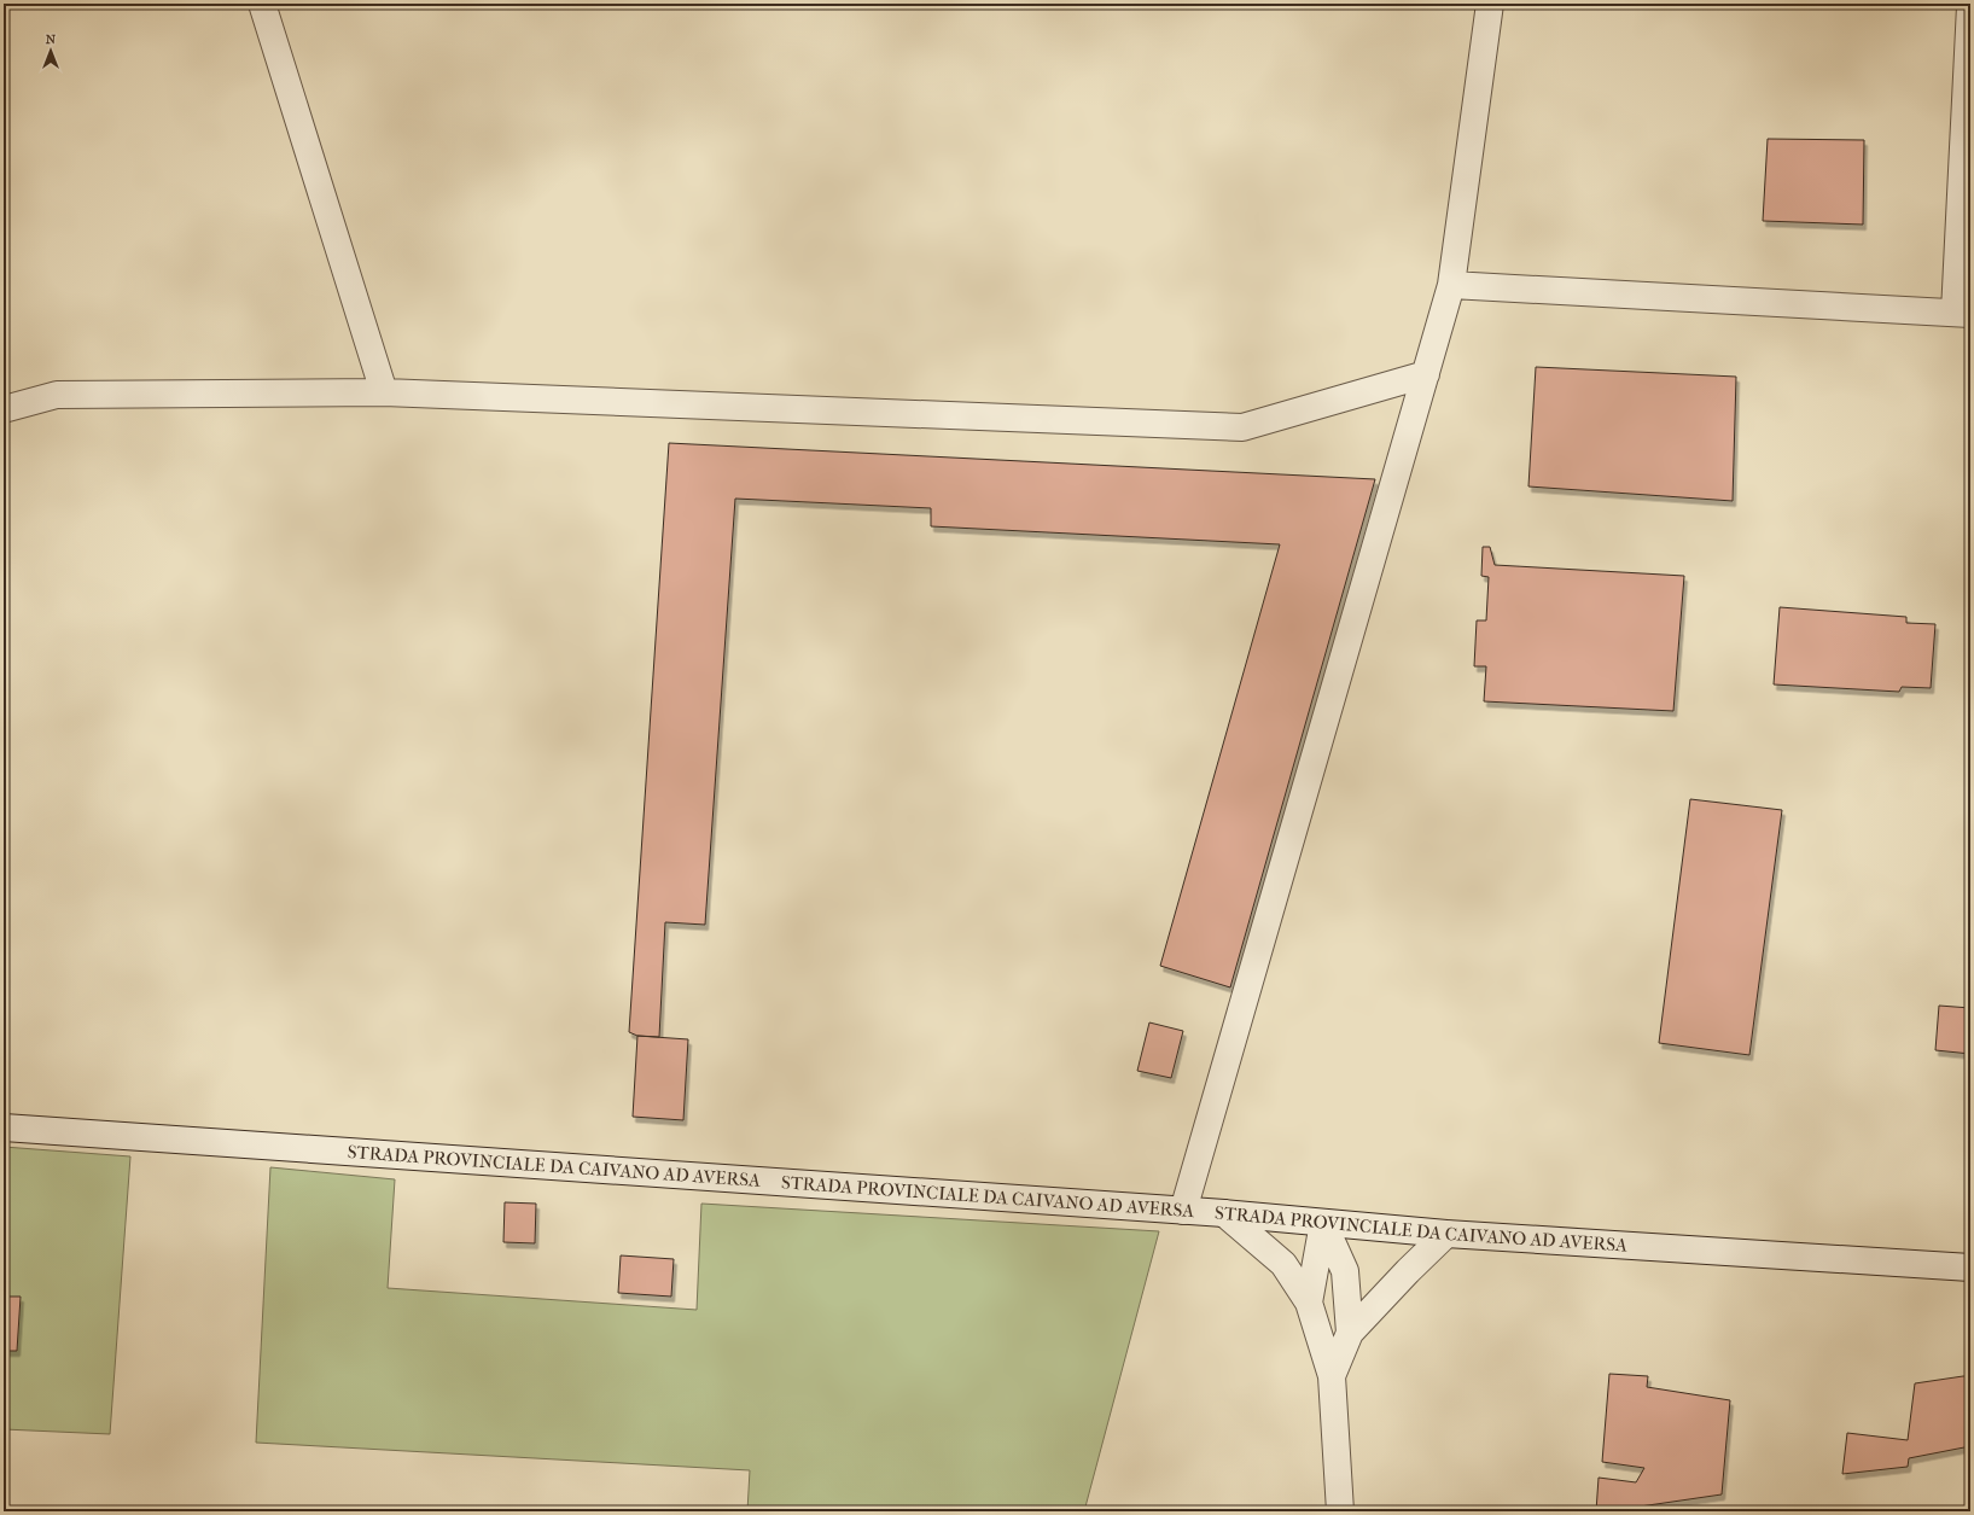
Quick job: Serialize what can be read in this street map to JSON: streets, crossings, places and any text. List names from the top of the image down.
{
  "streets": {
    "street": ["STRADA PROVINCIALE DA CAIVANO AD AVERSA"]
  },
  "north": "top"
}
